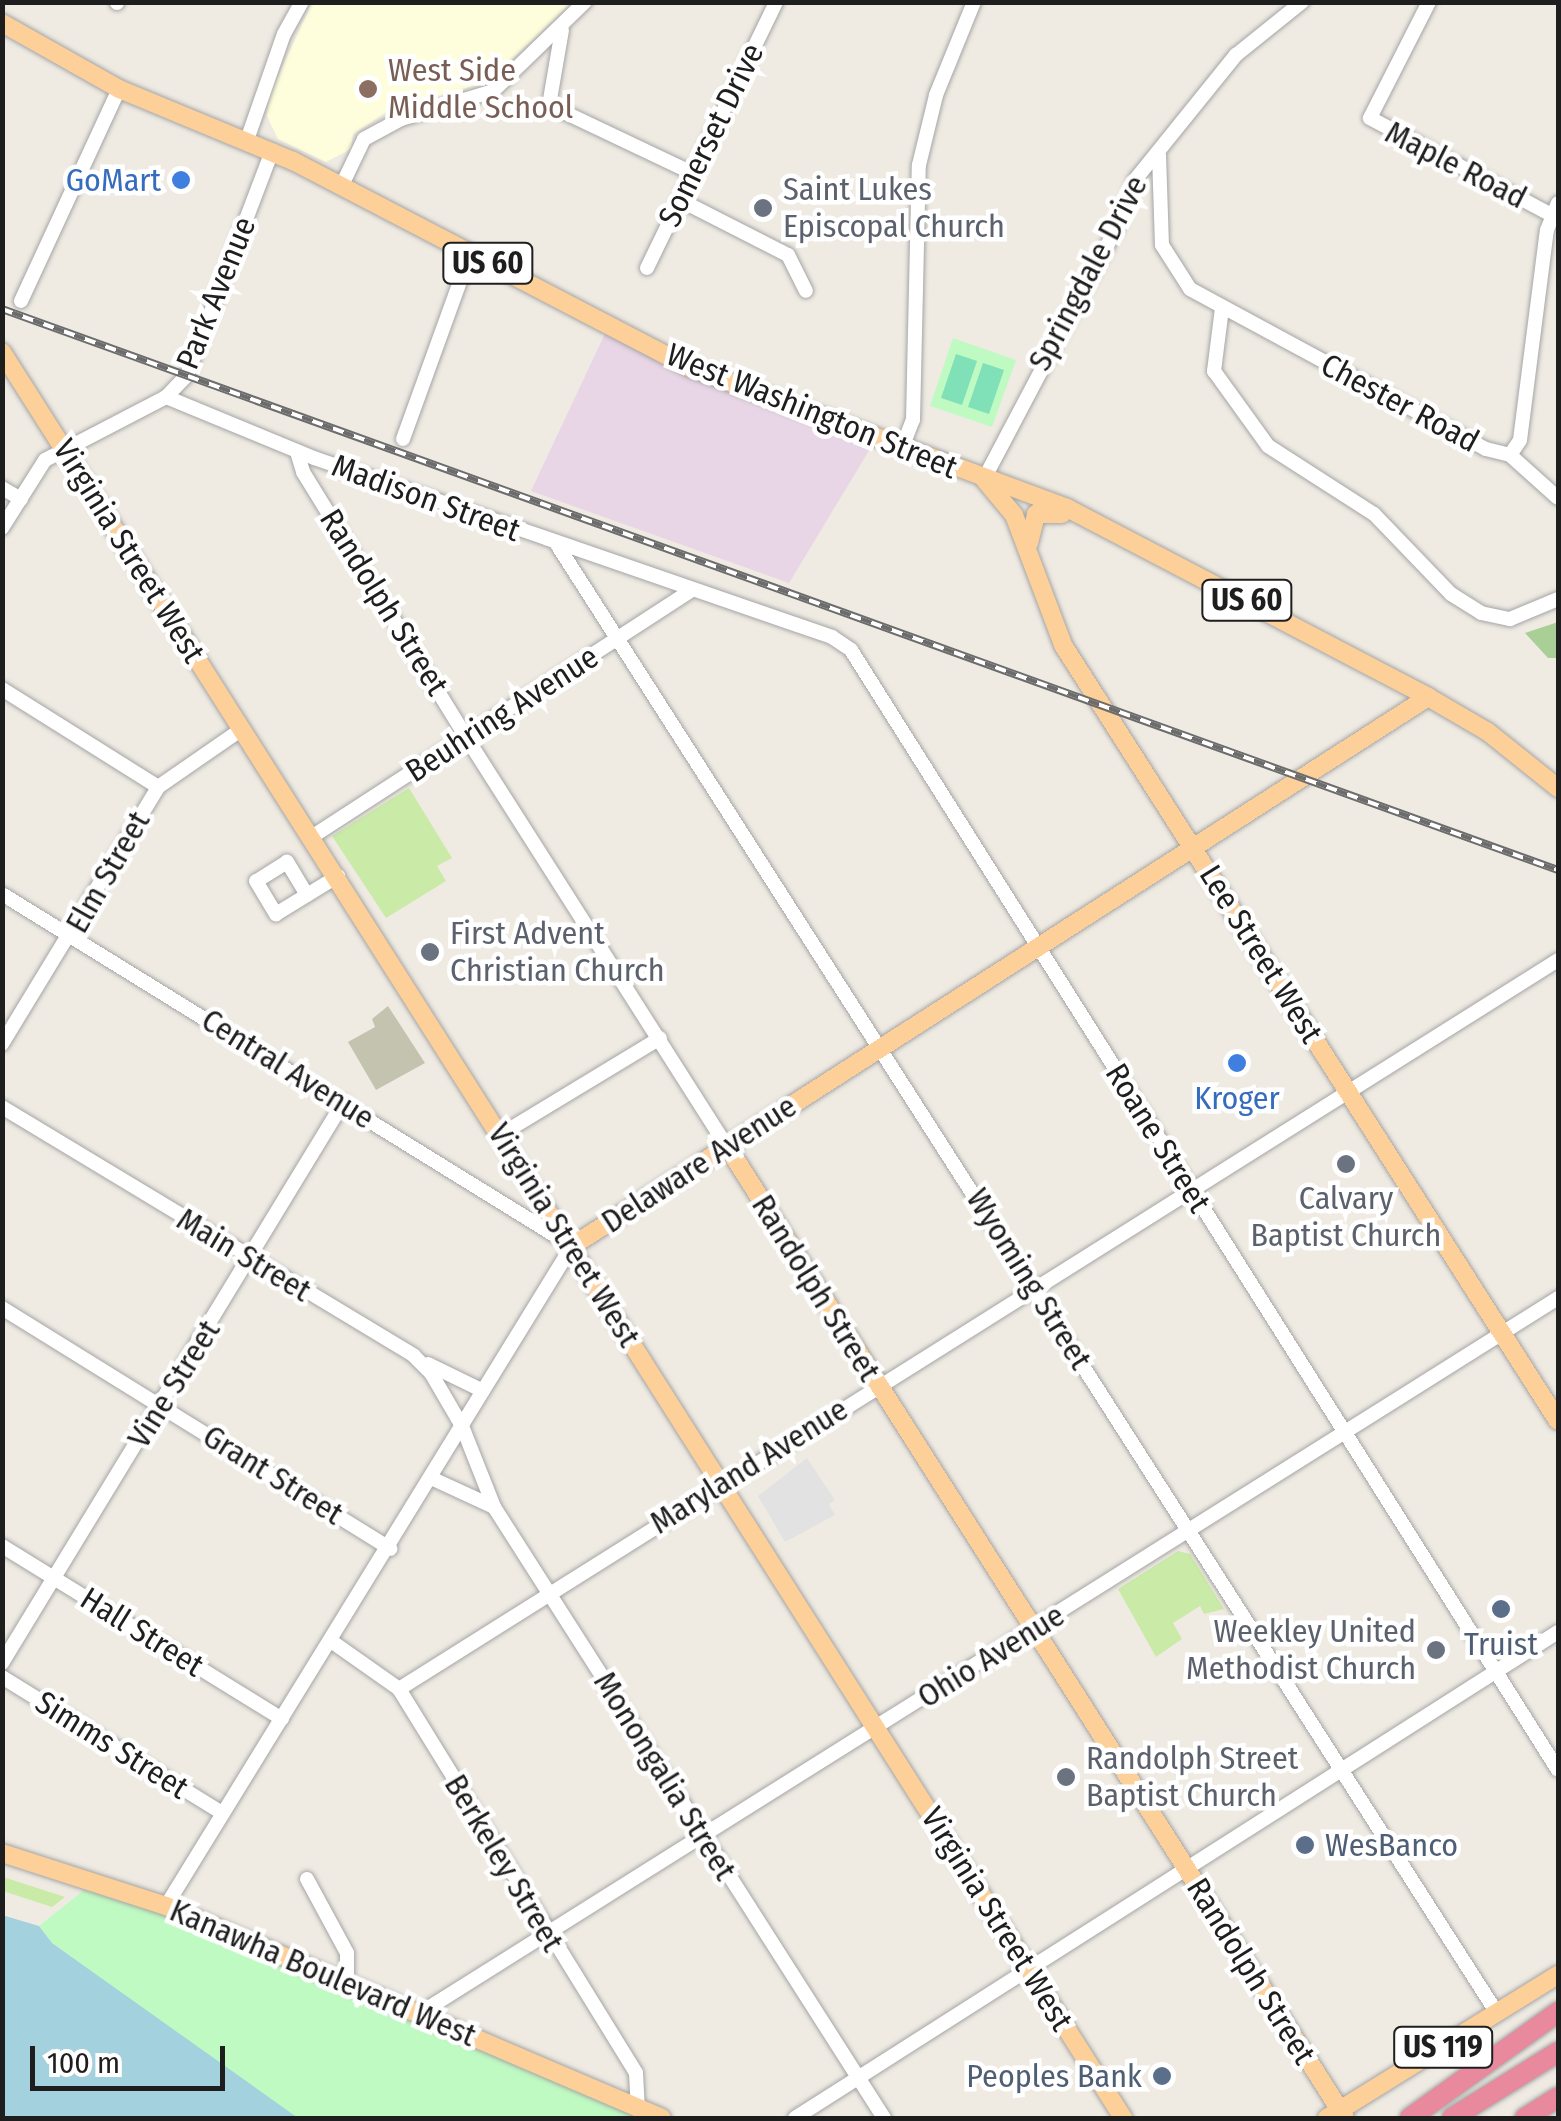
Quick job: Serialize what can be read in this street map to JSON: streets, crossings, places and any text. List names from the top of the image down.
{
  "streets": {
    "main road": [
      "US 60",
      "West Washington Street",
      "Virginia Street West",
      "Randolph Street",
      "Lee Street West",
      "Delaware Avenue",
      "Kanawha Boulevard West",
      "US 119"
    ],
    "street": [
      "Somerset Drive",
      "Maple Road",
      "Springdale Drive",
      "Park Avenue",
      "Chester Road",
      "Madison Street",
      "Beuhring Avenue",
      "Elm Street",
      "Central Avenue",
      "Roane Street",
      "Main Street",
      "Wyoming Street",
      "Vine Street",
      "Maryland Avenue",
      "Grant Street",
      "Hall Street",
      "Ohio Avenue",
      "Simms Street",
      "Monongalia Street",
      "Berkeley Street"
    ]
  },
  "crossings": [
    ["Maple Road", "Chester Road"],
    ["Springdale Drive", "Chester Road"],
    ["Springdale Drive", "West Washington Street"],
    ["Springdale Drive", "Lee Street West"],
    ["Park Avenue", "West Washington Street"],
    ["Park Avenue", "Madison Street"],
    ["Park Avenue", "Virginia Street West"],
    ["West Washington Street", "Lee Street West"],
    ["West Washington Street", "Delaware Avenue"],
    ["Madison Street", "Randolph Street"],
    ["Madison Street", "Beuhring Avenue"],
    ["Madison Street", "Roane Street"],
    ["Madison Street", "Wyoming Street"],
    ["Virginia Street West", "Beuhring Avenue"],
    ["Virginia Street West", "Elm Street"],
    ["Virginia Street West", "Central Avenue"],
    ["Virginia Street West", "Delaware Avenue"],
    ["Virginia Street West", "Maryland Avenue"],
    ["Virginia Street West", "Ohio Avenue"],
    ["Randolph Street", "Beuhring Avenue"],
    ["Randolph Street", "Delaware Avenue"],
    ["Randolph Street", "Maryland Avenue"],
    ["Randolph Street", "Ohio Avenue"],
    ["Randolph Street", "US 119"],
    ["Beuhring Avenue", "Roane Street"],
    ["Beuhring Avenue", "Wyoming Street"],
    ["Elm Street", "Central Avenue"],
    ["Lee Street West", "Delaware Avenue"],
    ["Lee Street West", "Maryland Avenue"],
    ["Lee Street West", "Ohio Avenue"],
    ["Central Avenue", "Delaware Avenue"],
    ["Central Avenue", "Vine Street"],
    ["Roane Street", "Delaware Avenue"],
    ["Roane Street", "Maryland Avenue"],
    ["Roane Street", "Ohio Avenue"],
    ["Delaware Avenue", "Main Street"],
    ["Delaware Avenue", "Wyoming Street"],
    ["Delaware Avenue", "Grant Street"],
    ["Delaware Avenue", "Hall Street"],
    ["Delaware Avenue", "Simms Street"],
    ["Delaware Avenue", "Monongalia Street"],
    ["Delaware Avenue", "Berkeley Street"],
    ["Delaware Avenue", "Kanawha Boulevard West"],
    ["Main Street", "Vine Street"],
    ["Main Street", "Monongalia Street"],
    ["Wyoming Street", "Maryland Avenue"],
    ["Wyoming Street", "Ohio Avenue"],
    ["Wyoming Street", "US 119"],
    ["Vine Street", "Grant Street"],
    ["Vine Street", "Hall Street"],
    ["Maryland Avenue", "Monongalia Street"],
    ["Maryland Avenue", "Berkeley Street"],
    ["Ohio Avenue", "Monongalia Street"],
    ["Ohio Avenue", "Berkeley Street"],
    ["Ohio Avenue", "Kanawha Boulevard West"],
    ["Berkeley Street", "Kanawha Boulevard West"]
  ],
  "places": [
    "West Side Middle School",
    "GoMart",
    "Saint Lukes Episcopal Church",
    "First Advent Christian Church",
    "Kroger",
    "Calvary Baptist Church",
    "Truist",
    "Weekley United Methodist Church",
    "Randolph Street Baptist Church",
    "WesBanco",
    "Peoples Bank"
  ],
  "scale_bar": "100 m"
}
